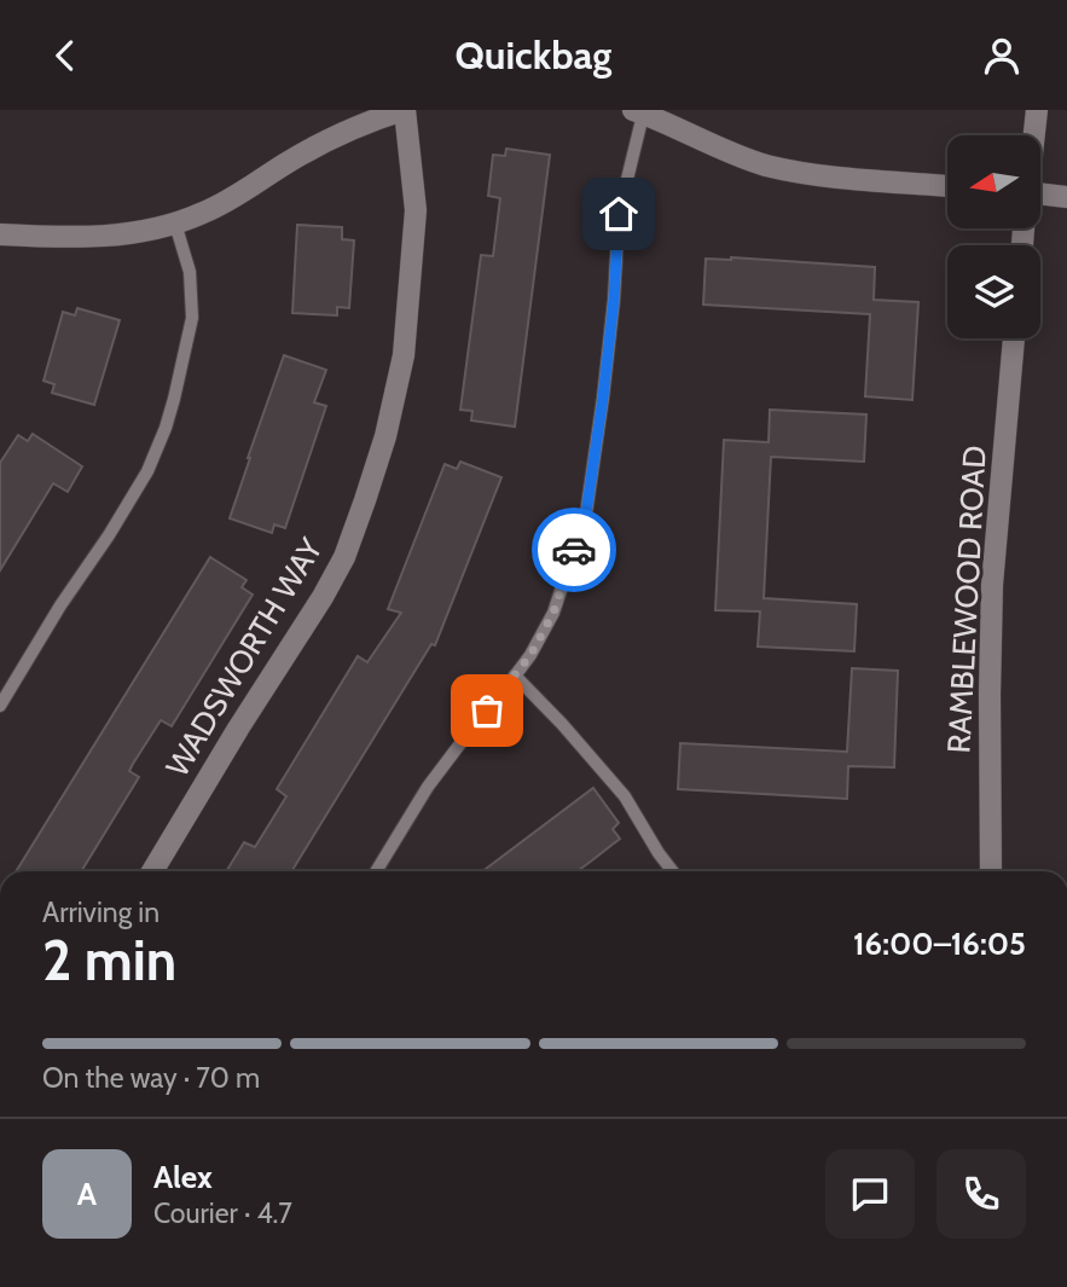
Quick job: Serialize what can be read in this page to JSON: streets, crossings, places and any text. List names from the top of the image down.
{
  "streets": {
    "street": ["RAMBLEWOOD ROAD", "WADSWORTH WAY"]
  },
  "north": "left",
  "page": {
    "header": "Quickbag",
    "heading": ["2 min", "Arriving in", "16:00–16:05"],
    "panel": ["Alex", "Courier · 4.7"],
    "bar": "On the way · 70 m",
    "round": "A"
  }
}
